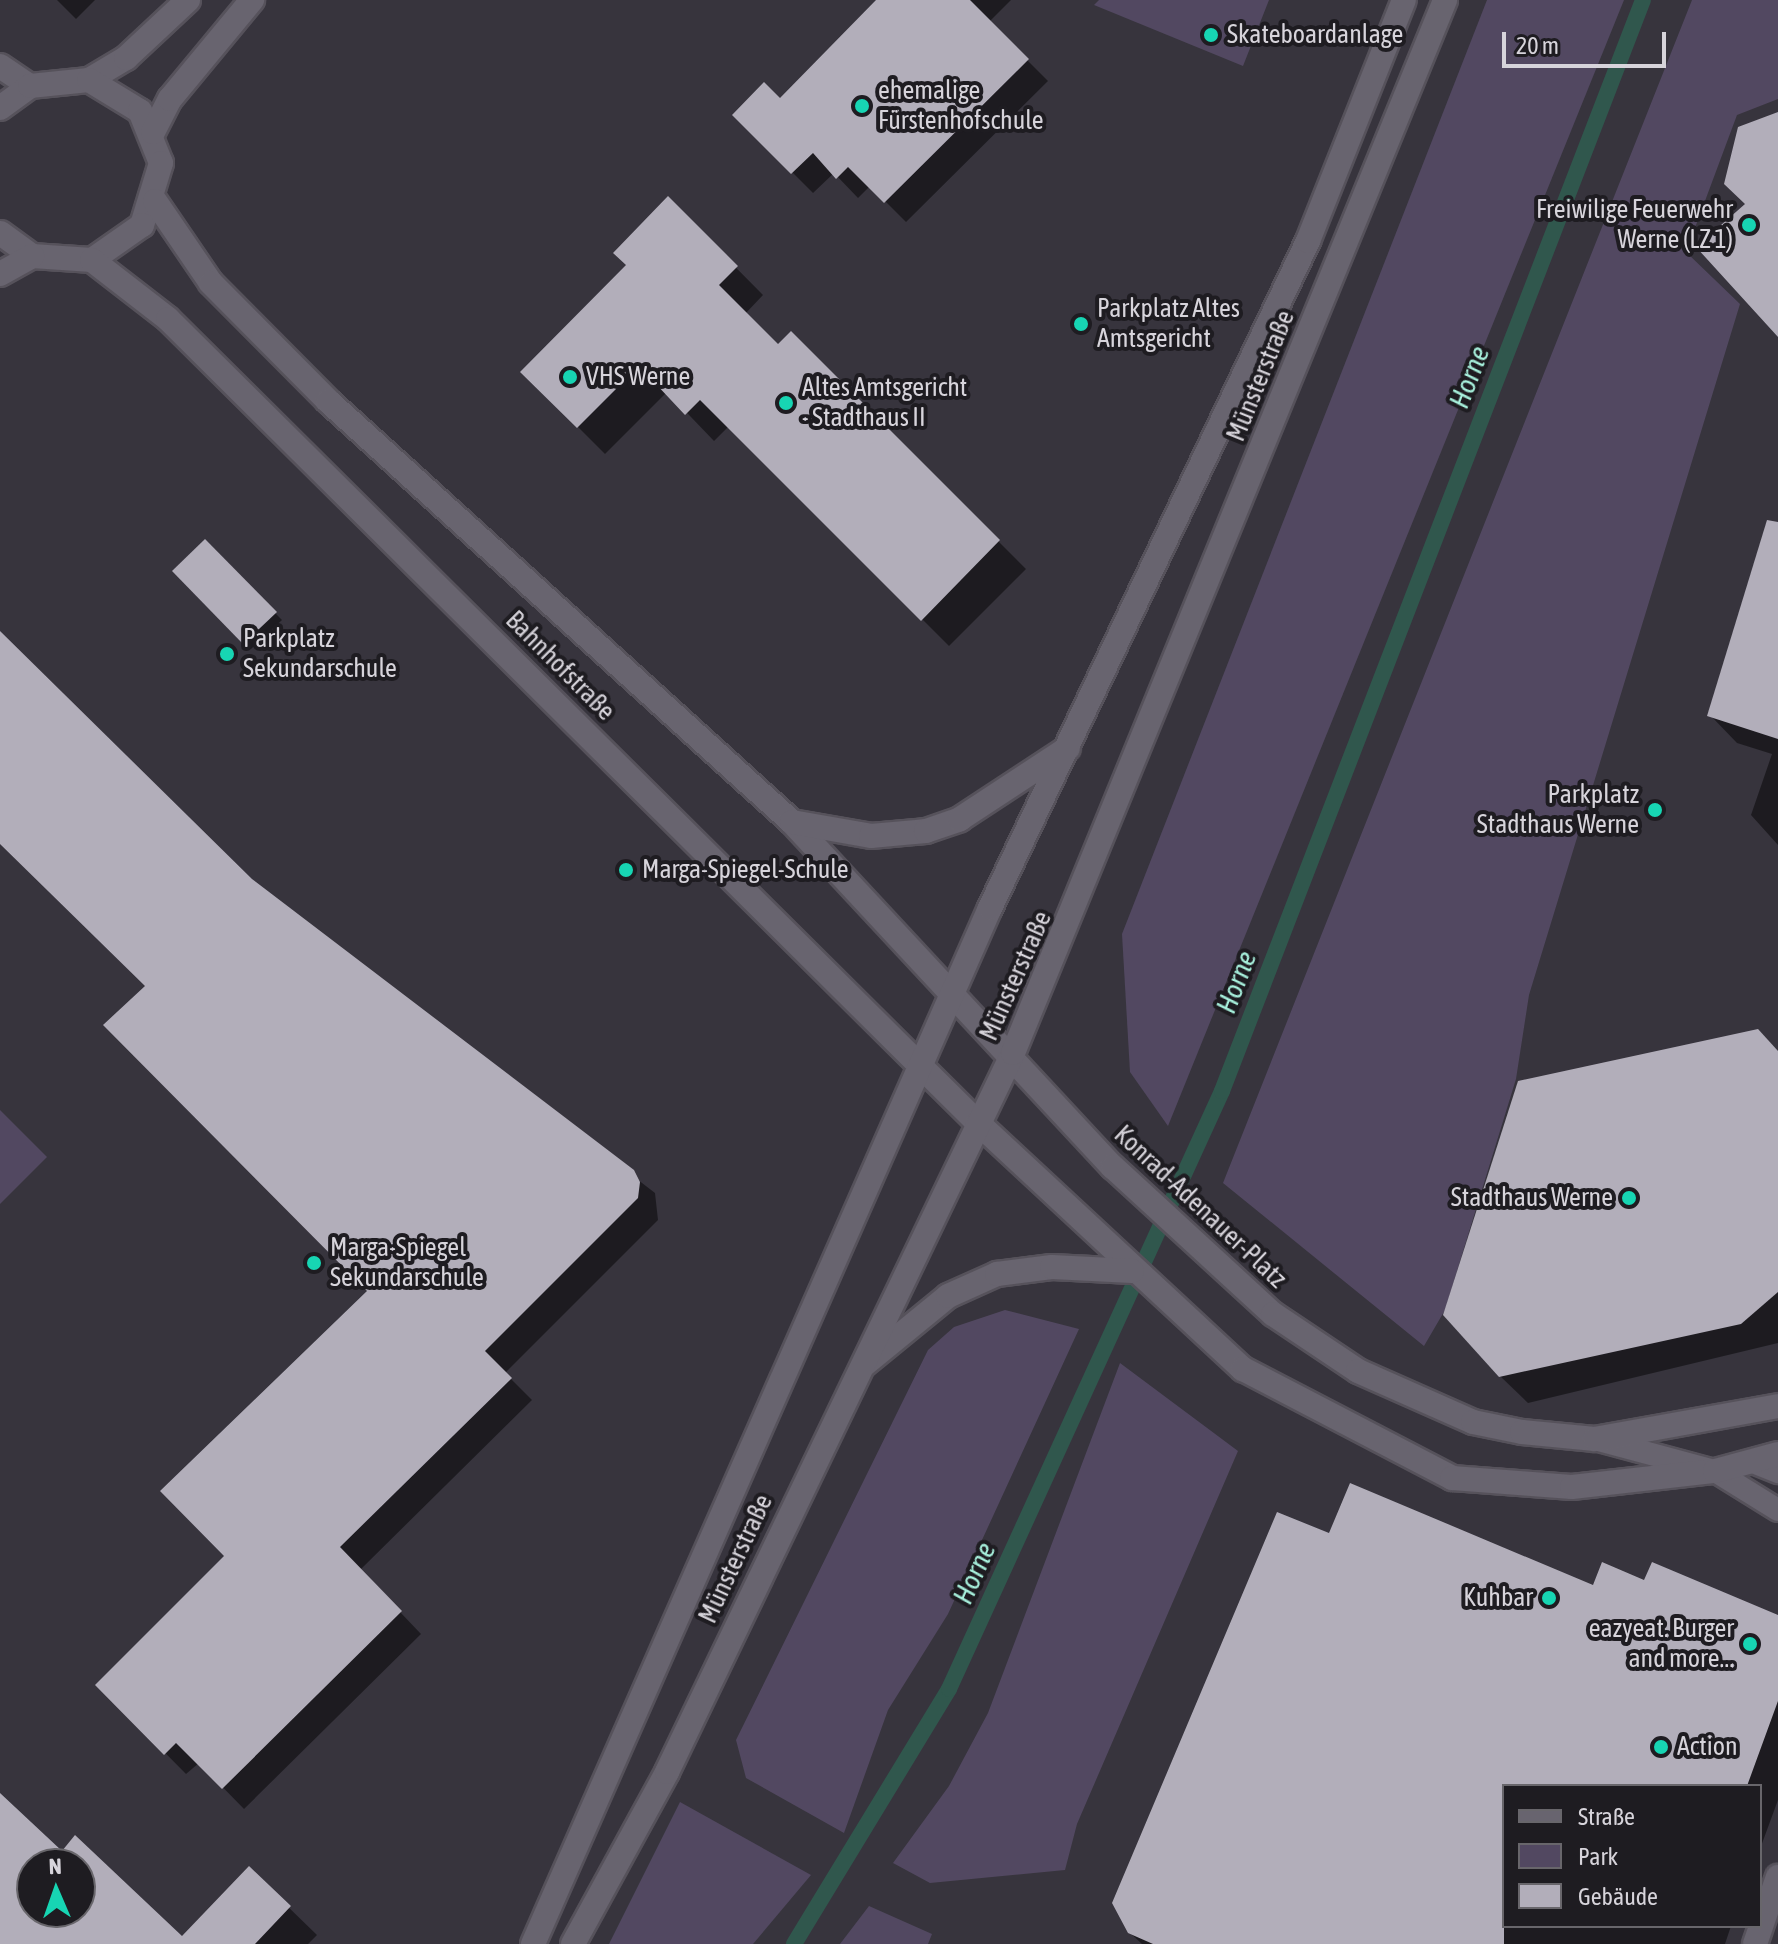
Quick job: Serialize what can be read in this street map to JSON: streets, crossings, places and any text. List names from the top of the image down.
{
  "streets": {
    "street": ["Münsterstraße", "Bahnhofstraße", "Konrad-Adenauer-Platz"]
  },
  "crossings": [
    ["Münsterstraße", "Bahnhofstraße"],
    ["Münsterstraße", "Konrad-Adenauer-Platz"],
    ["Bahnhofstraße", "Konrad-Adenauer-Platz"]
  ],
  "water": ["Horne"],
  "places": [
    "Skateboardanlage",
    "ehemalige Fürstenhofschule",
    "Freiwilige Feuerwehr Werne (LZ 1)",
    "Parkplatz Altes Amtsgericht",
    "VHS Werne",
    "Altes Amtsgericht - Stadthaus II",
    "Parkplatz Sekundarschule",
    "Parkplatz Stadthaus Werne",
    "Marga-Spiegel-Schule",
    "Stadthaus Werne",
    "Marga-Spiegel Sekundarschule",
    "Kuhbar",
    "eazyeat. Burger and more…",
    "Action"
  ],
  "legend": ["Straße", "Park", "Gebäude"],
  "scale_bar": "20 m",
  "north": "top"
}
